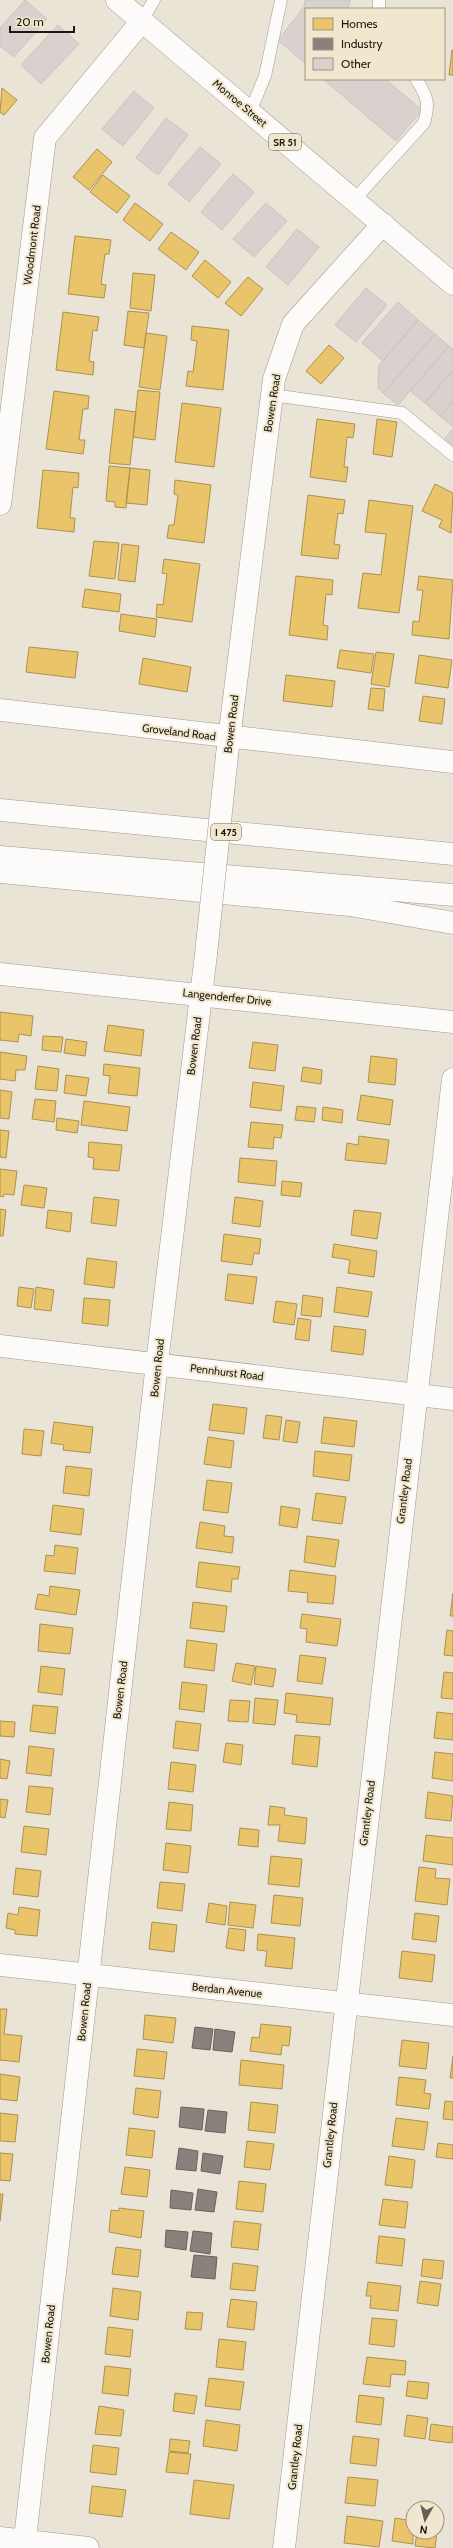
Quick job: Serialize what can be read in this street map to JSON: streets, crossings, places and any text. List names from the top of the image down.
{
  "streets": {
    "main road": [
      "Monroe Street",
      "SR 51",
      "Woodmont Road",
      "Bowen Road",
      "Groveland Road",
      "I 475",
      "Langenderfer Drive",
      "Pennhurst Road",
      "Grantley Road",
      "Berdan Avenue"
    ]
  },
  "crossings": [
    ["Monroe Street", "Woodmont Road"],
    ["Monroe Street", "Bowen Road"],
    ["Bowen Road", "Groveland Road"],
    ["Bowen Road", "Langenderfer Drive"],
    ["Bowen Road", "Pennhurst Road"],
    ["Bowen Road", "Berdan Avenue"],
    ["Pennhurst Road", "Grantley Road"],
    ["Grantley Road", "Berdan Avenue"]
  ],
  "legend": ["Homes", "Industry", "Other"],
  "scale_bar": "20 m",
  "north": "bottom"
}
